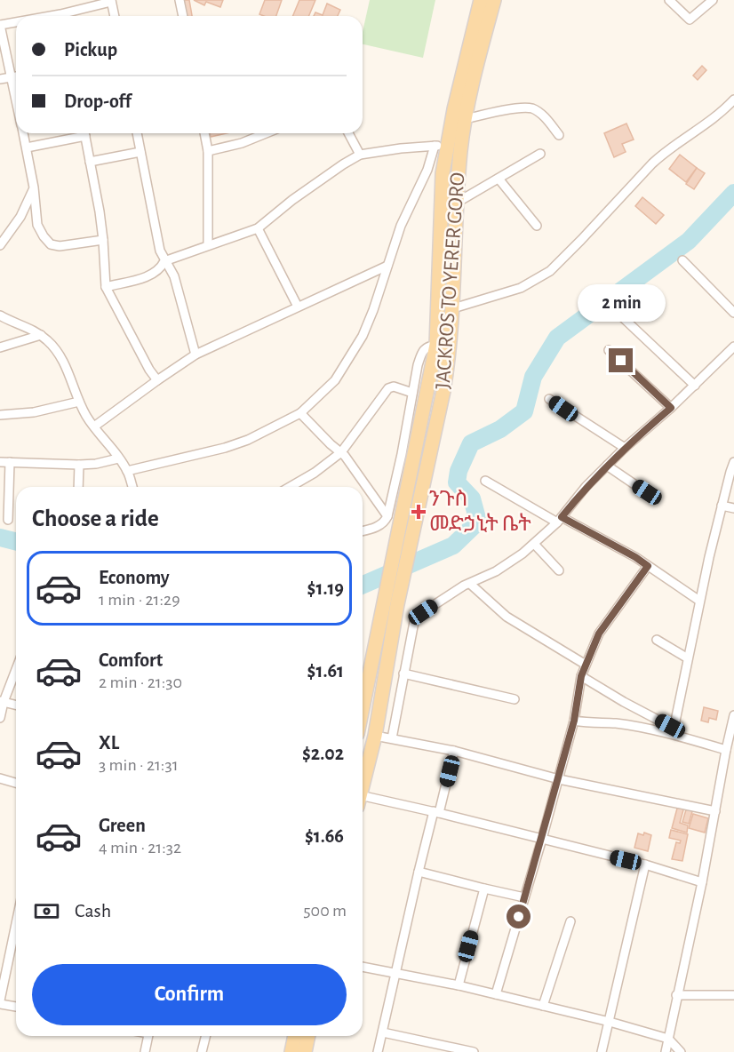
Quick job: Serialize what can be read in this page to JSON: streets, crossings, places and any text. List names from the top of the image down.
{
  "streets": {
    "main road": ["JACKROS TO YERER GORO"]
  },
  "places": {
    "health": ["ንጉስ መድኃኒት ቤት"]
  },
  "page": {
    "banner": ["Pickup", "Drop-off"],
    "bubble": "2 min",
    "heading": "Choose a ride",
    "list": [
      {
        "name": "Economy",
        "note": "1 min · 21:29",
        "value": "$1.19"
      },
      {
        "name": "Comfort",
        "note": "2 min · 21:30",
        "value": "$1.61"
      },
      {
        "name": "XL",
        "note": "3 min · 21:31",
        "value": "$2.02"
      },
      {
        "name": "Green",
        "note": "4 min · 21:32",
        "value": "$1.66"
      }
    ],
    "pay": ["Cash", "500 m"],
    "buttons": "Confirm"
  }
}
